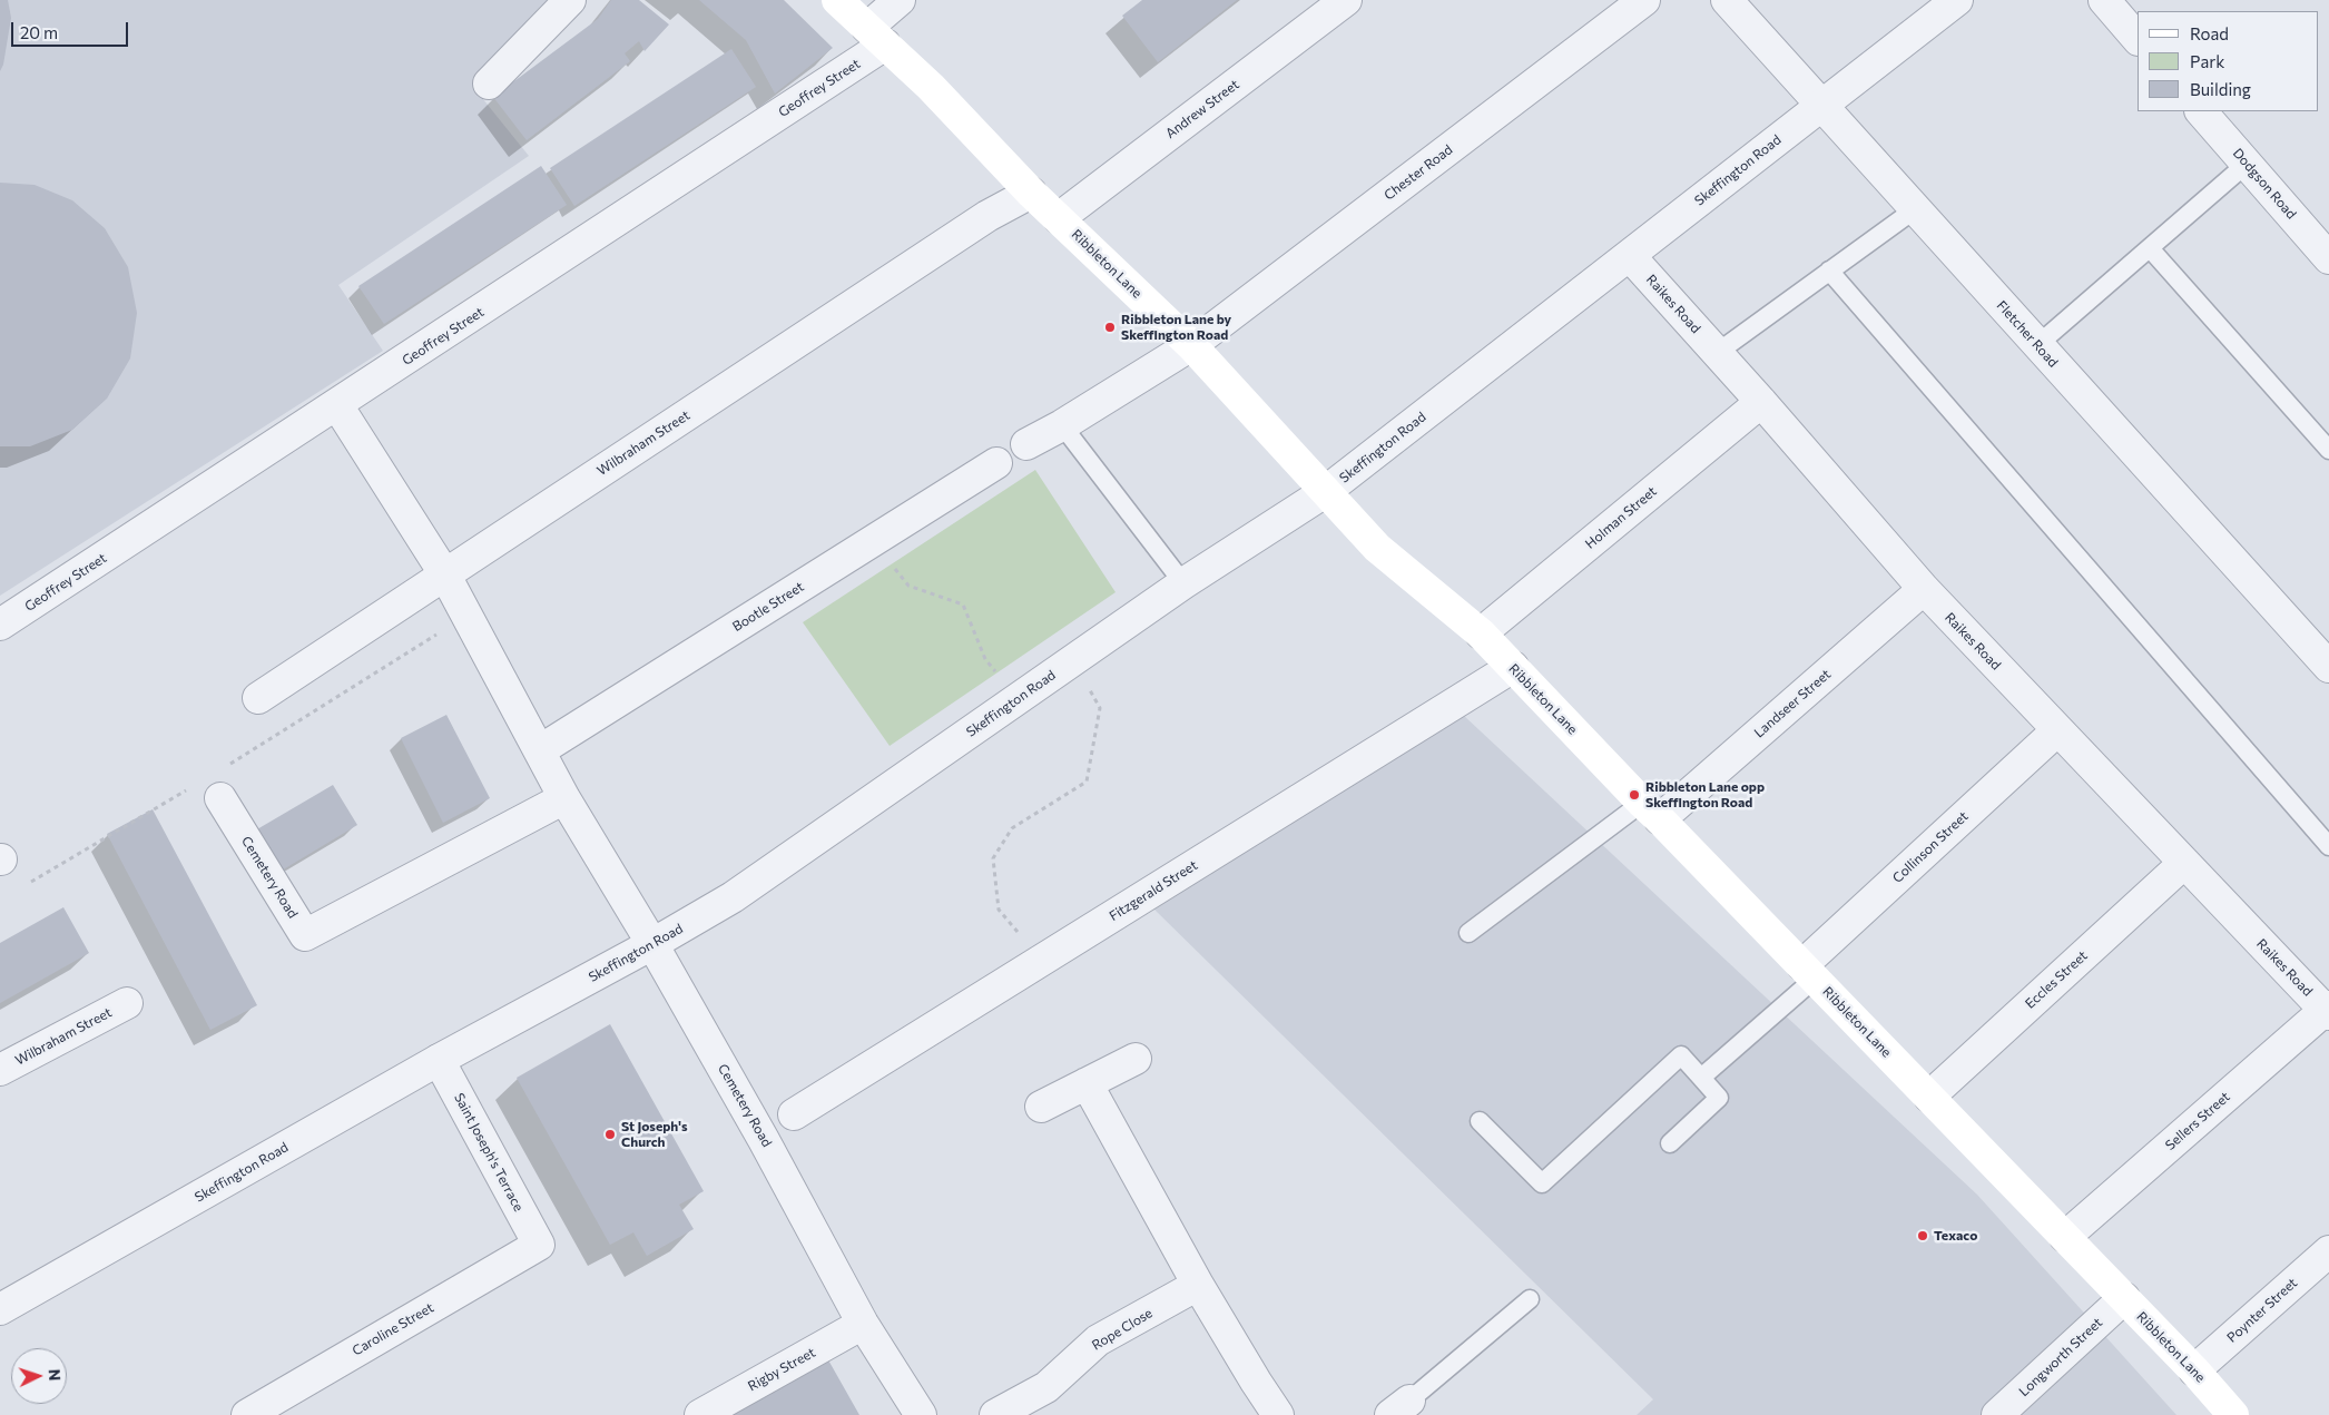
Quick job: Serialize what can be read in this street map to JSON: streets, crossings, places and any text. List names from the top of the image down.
{
  "streets": {
    "main road": ["Ribbleton Lane"],
    "street": [
      "Geoffrey Street",
      "Andrew Street",
      "Skeffington Road",
      "Chester Road",
      "Dodgson Road",
      "Raikes Road",
      "Fletcher Road",
      "Wilbraham Street",
      "Holman Street",
      "Bootle Street",
      "Landseer Street",
      "Collinson Street",
      "Cemetery Road",
      "Fitzgerald Street",
      "Eccles Street",
      "Sellers Street",
      "Saint Joseph's Terrace",
      "Poynter Street",
      "Caroline Street",
      "Rope Close",
      "Longworth Street",
      "Rigby Street"
    ]
  },
  "crossings": [
    ["Geoffrey Street", "Ribbleton Lane"],
    ["Geoffrey Street", "Cemetery Road"],
    ["Andrew Street", "Ribbleton Lane"],
    ["Skeffington Road", "Ribbleton Lane"],
    ["Skeffington Road", "Raikes Road"],
    ["Skeffington Road", "Fletcher Road"],
    ["Skeffington Road", "Cemetery Road"],
    ["Skeffington Road", "Saint Joseph's Terrace"],
    ["Chester Road", "Ribbleton Lane"],
    ["Ribbleton Lane", "Wilbraham Street"],
    ["Ribbleton Lane", "Holman Street"],
    ["Ribbleton Lane", "Landseer Street"],
    ["Ribbleton Lane", "Collinson Street"],
    ["Ribbleton Lane", "Fitzgerald Street"],
    ["Ribbleton Lane", "Eccles Street"],
    ["Ribbleton Lane", "Sellers Street"],
    ["Ribbleton Lane", "Poynter Street"],
    ["Ribbleton Lane", "Longworth Street"],
    ["Raikes Road", "Holman Street"],
    ["Raikes Road", "Landseer Street"],
    ["Raikes Road", "Collinson Street"],
    ["Raikes Road", "Eccles Street"],
    ["Raikes Road", "Sellers Street"],
    ["Wilbraham Street", "Cemetery Road"],
    ["Bootle Street", "Cemetery Road"],
    ["Cemetery Road", "Rigby Street"],
    ["Saint Joseph's Terrace", "Caroline Street"]
  ],
  "places": [
    "Ribbleton Lane by Skeffington Road",
    "Ribbleton Lane opp Skeffington Road",
    "St Joseph's Church",
    "Texaco"
  ],
  "legend": ["Road", "Park", "Building"],
  "scale_bar": "20 m",
  "north": "right"
}
